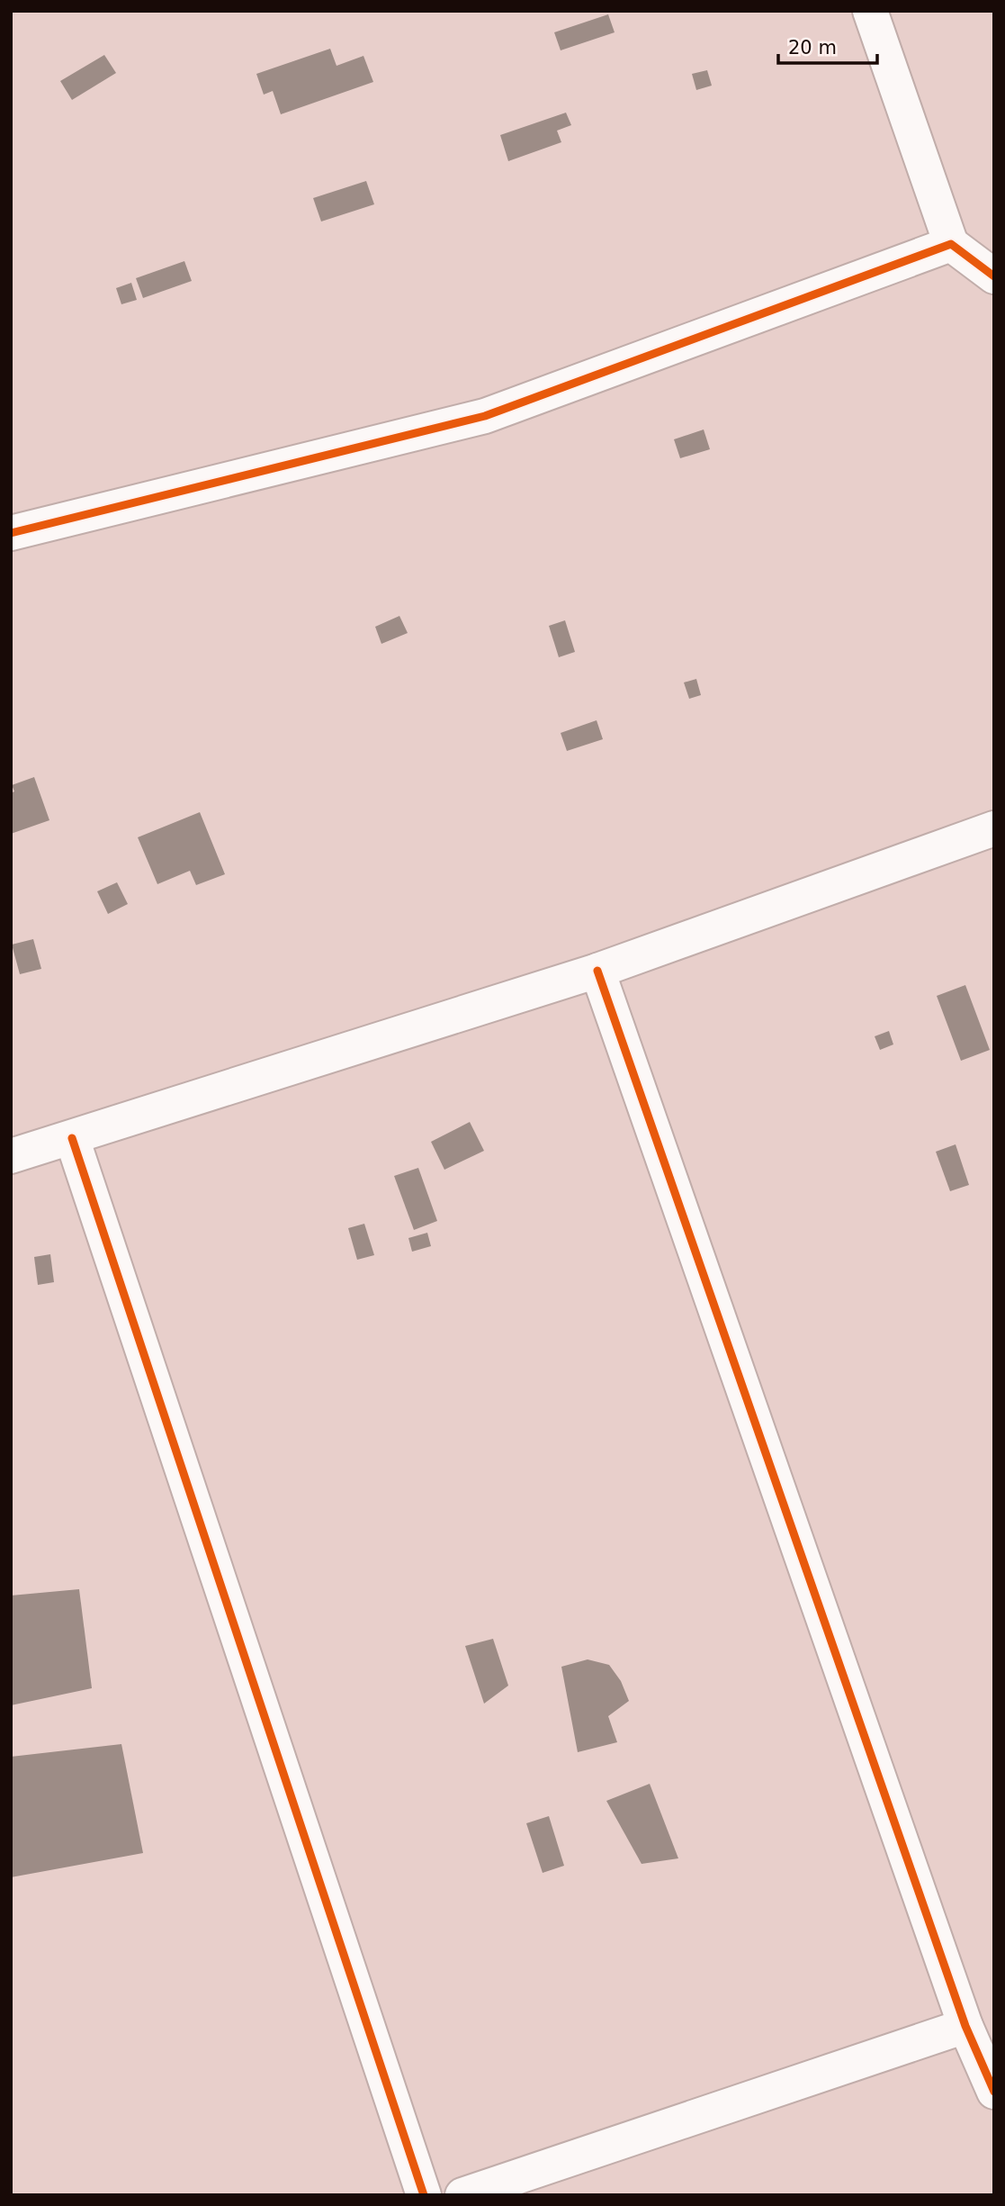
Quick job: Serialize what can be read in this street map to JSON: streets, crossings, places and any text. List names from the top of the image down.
{
  "scale_bar": "20 m"
}
